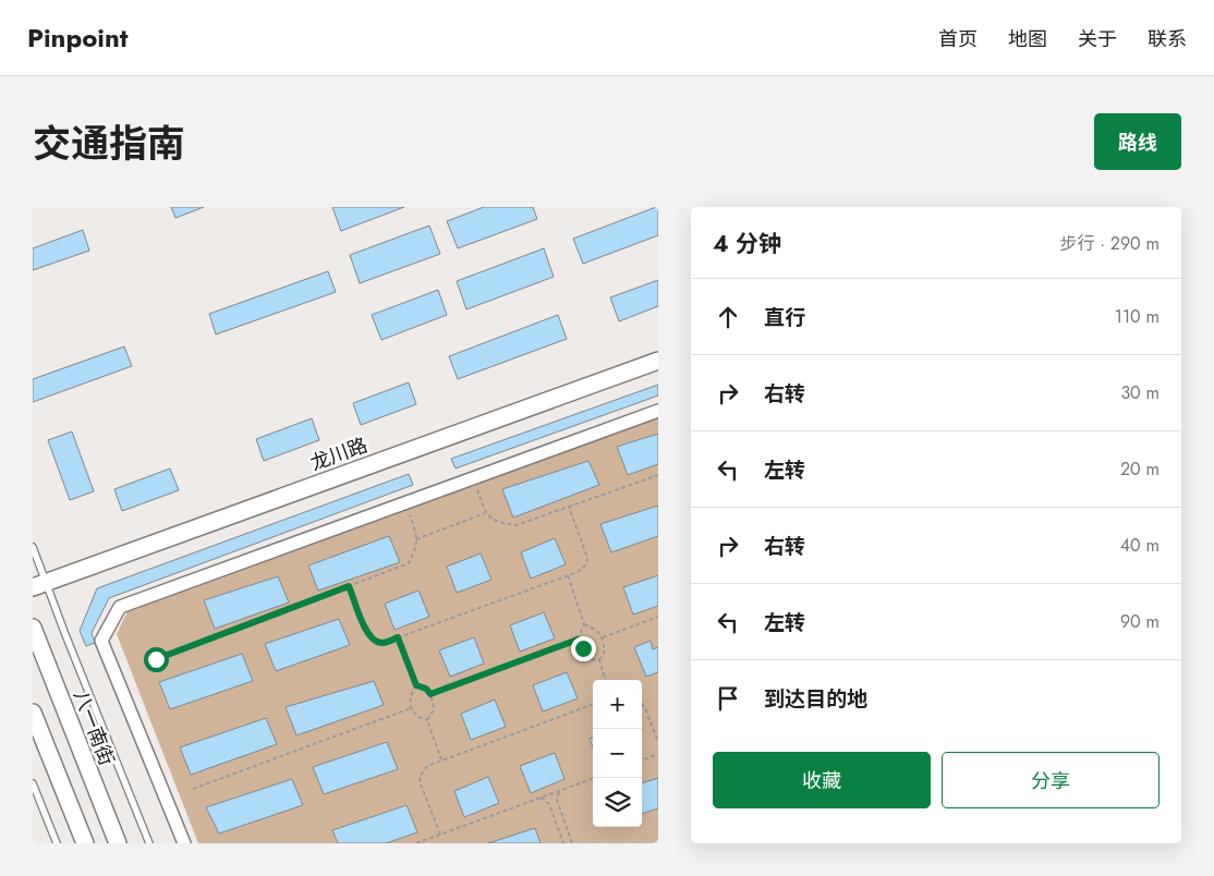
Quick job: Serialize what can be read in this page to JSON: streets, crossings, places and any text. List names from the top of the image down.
{
  "streets": {
    "street": ["龙川路", "八一南街"]
  },
  "page": {
    "header": "Pinpoint",
    "nav": [
      "首页",
      "地图",
      "关于",
      "联系"
    ],
    "title": "交通指南",
    "buttons": [
      "路线",
      ["收藏", "分享"]
    ],
    "heading": ["4 分钟", "步行 · 290 m"],
    "list": [
      ["直行", "110 m"],
      ["右转", "30 m"],
      ["左转", "20 m"],
      ["右转", "40 m"],
      ["左转", "90 m"],
      "到达目的地"
    ],
    "map_buttons": ["+", "−"]
  }
}
